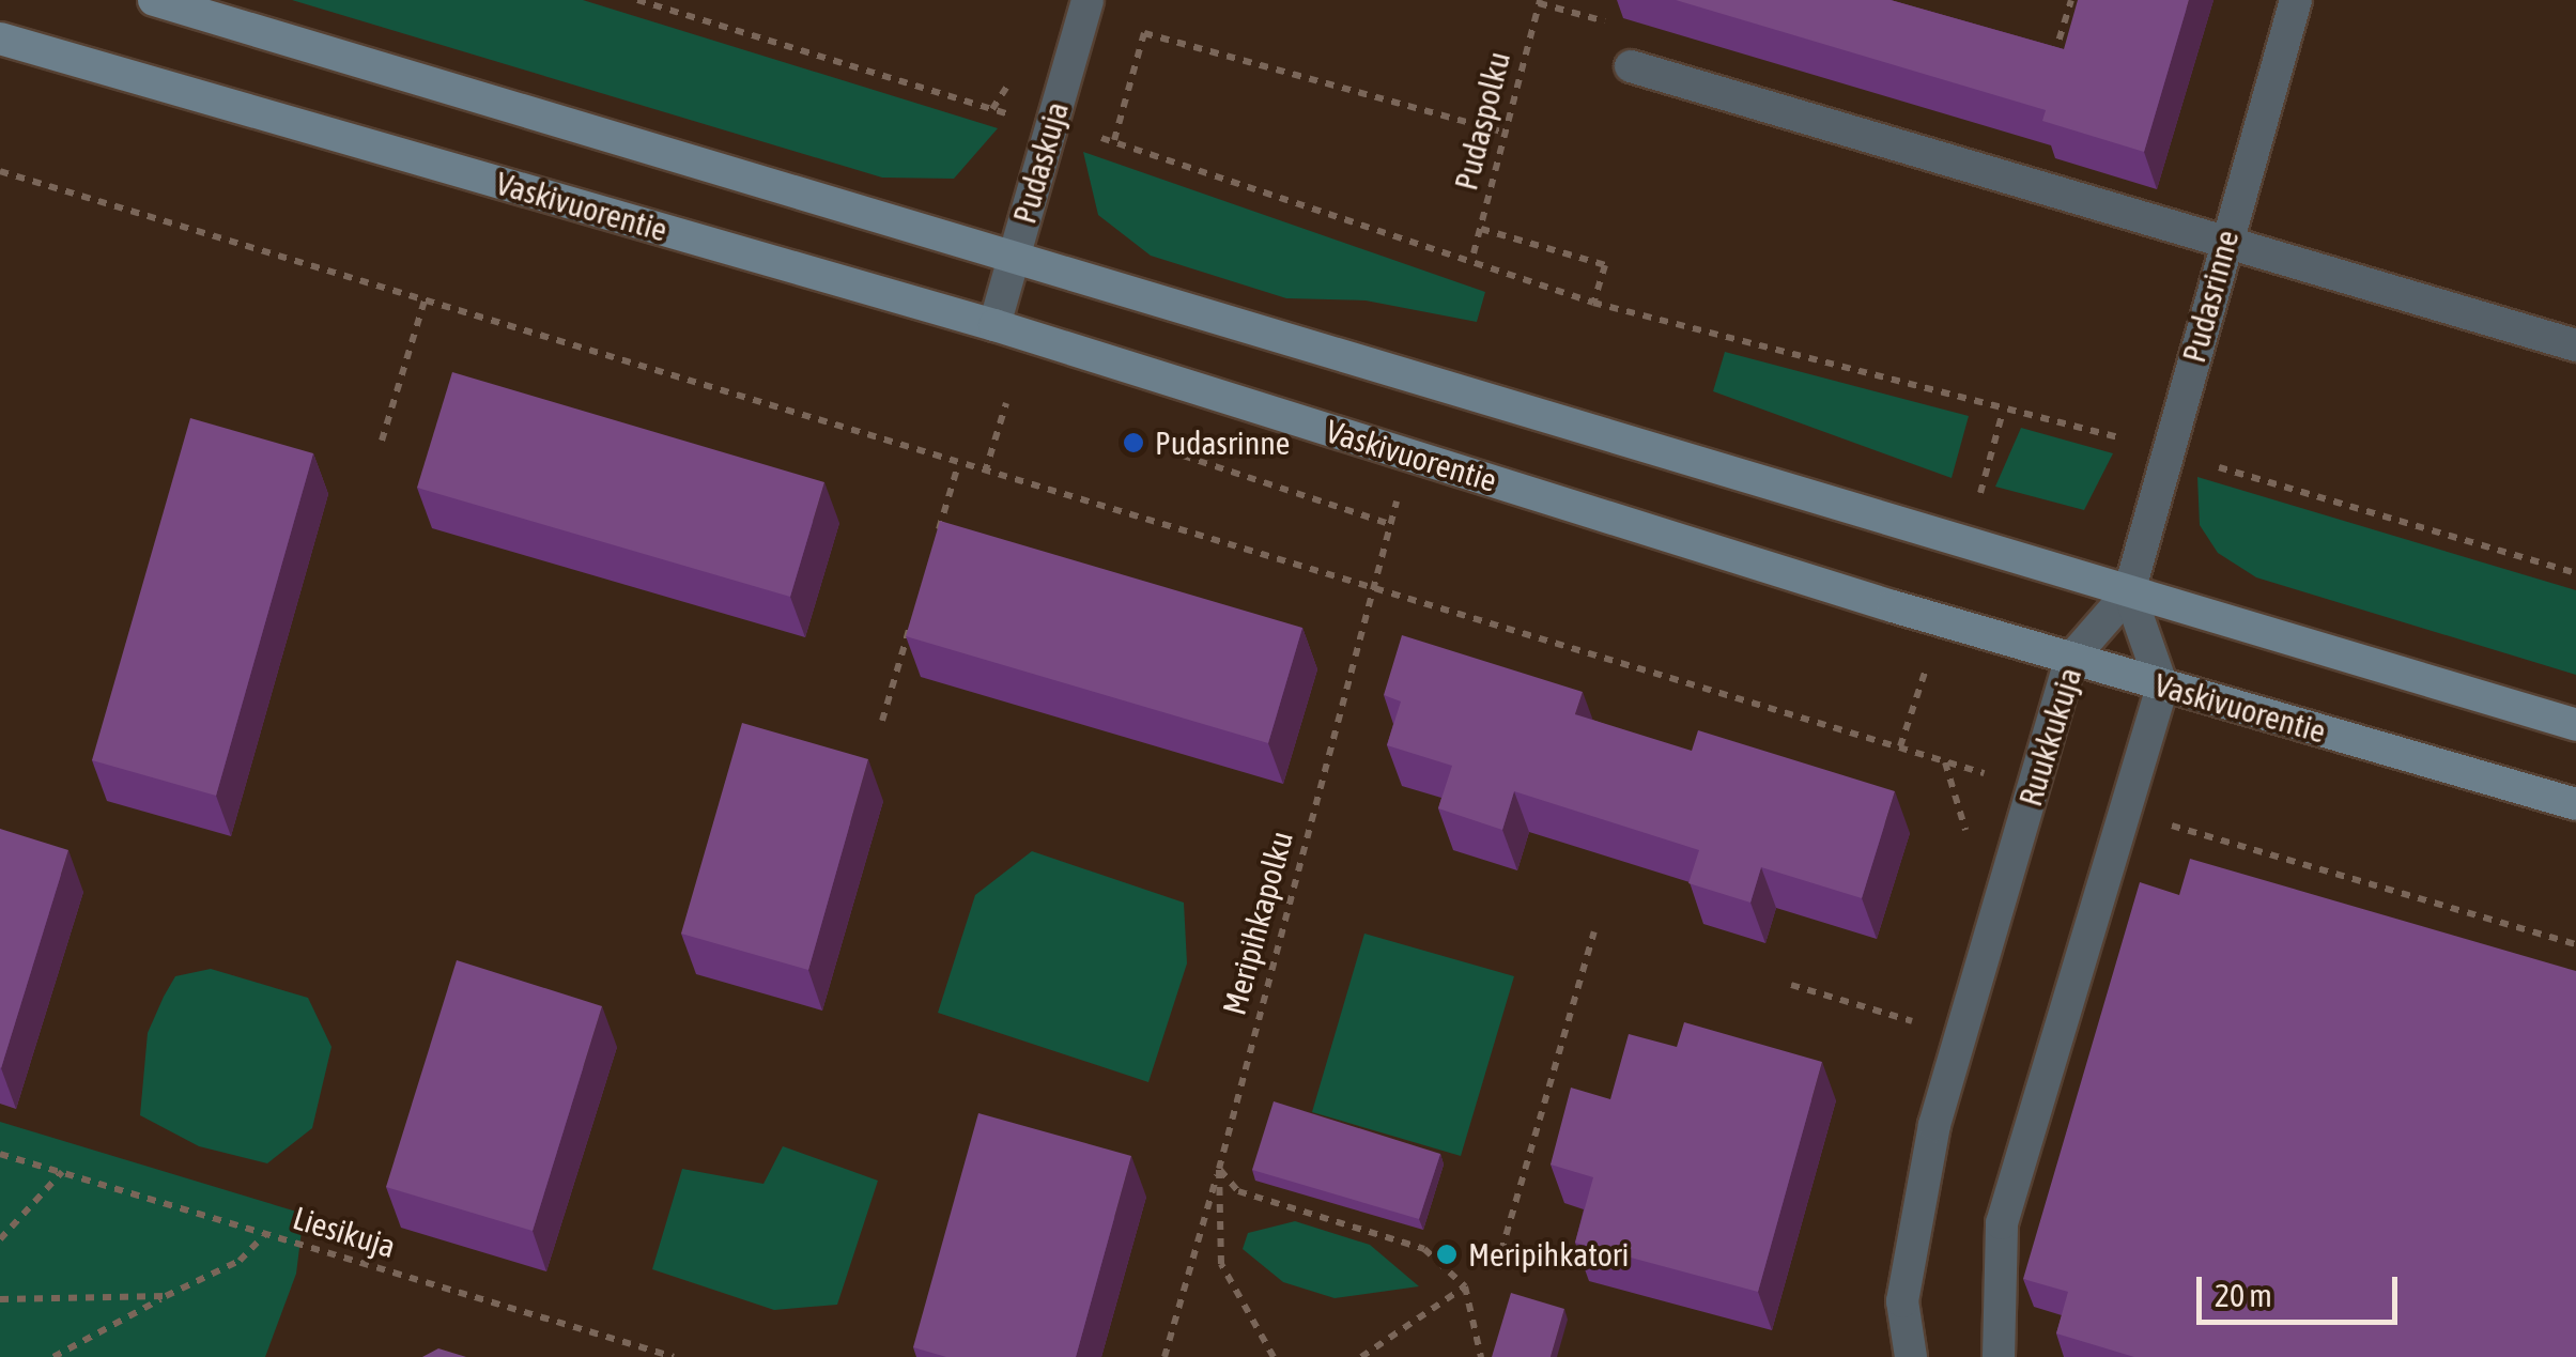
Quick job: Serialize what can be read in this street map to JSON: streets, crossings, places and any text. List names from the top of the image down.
{
  "streets": {
    "main road": ["Vaskivuorentie"],
    "street": ["Pudaskuja", "Pudasrinne", "Ruukkukuja"],
    "path": ["Pudaspolku", "Meripihkapolku", "Liesikuja"]
  },
  "crossings": [
    ["Pudaskuja", "Vaskivuorentie"],
    ["Vaskivuorentie", "Ruukkukuja"],
    ["Pudasrinne", "Ruukkukuja"]
  ],
  "places": ["Pudasrinne", "Meripihkatori"],
  "scale_bar": "20 m"
}
